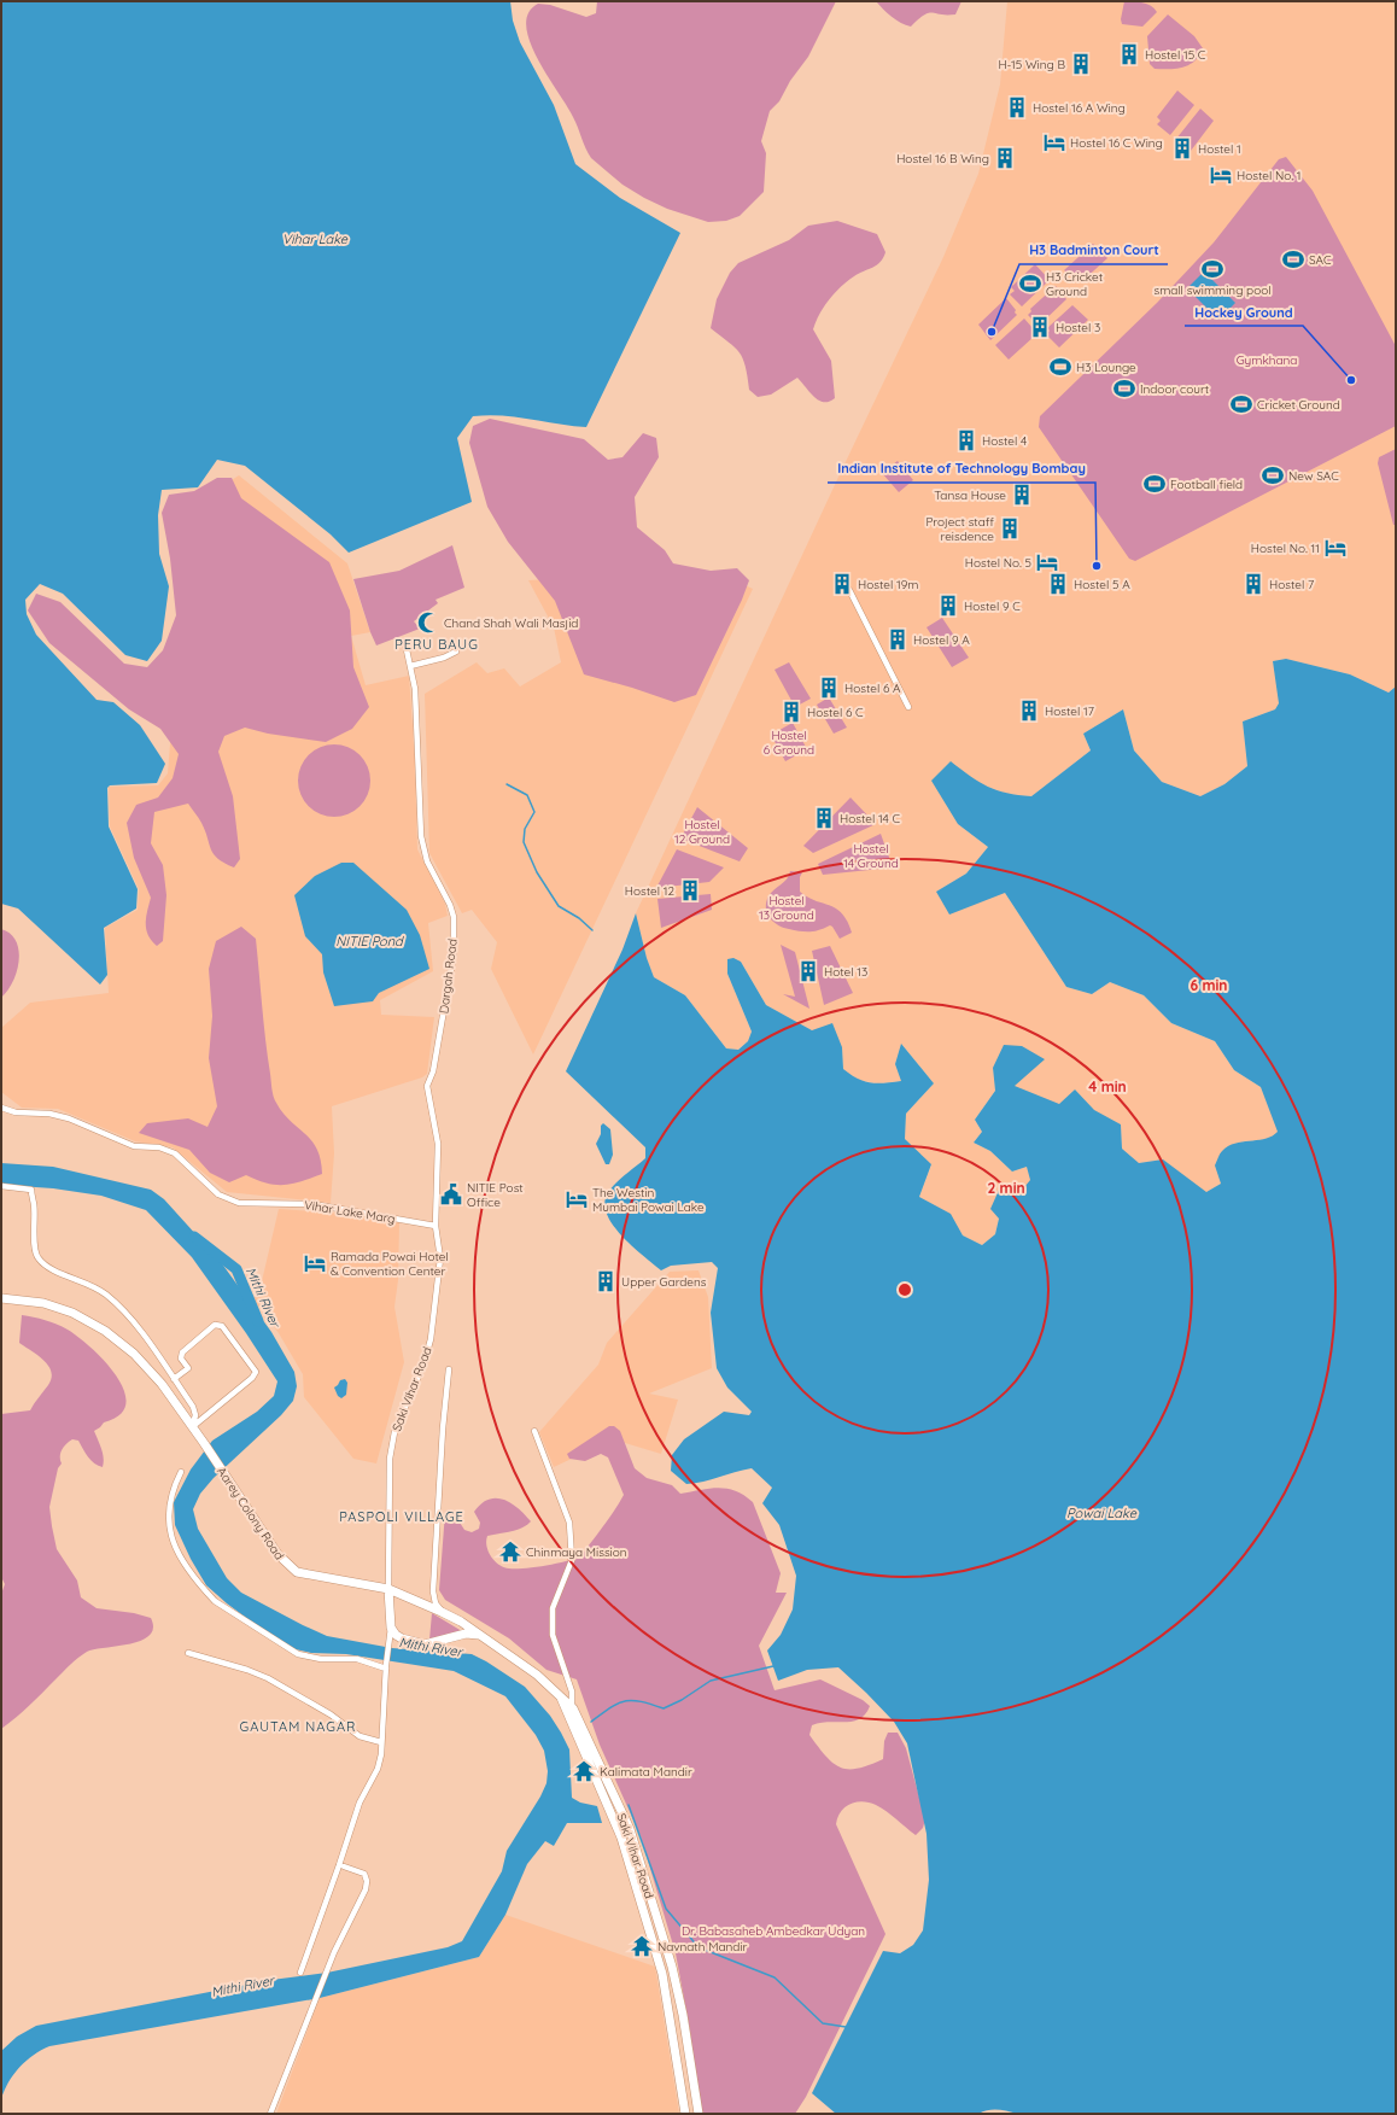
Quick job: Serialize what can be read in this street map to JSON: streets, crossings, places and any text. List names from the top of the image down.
{
  "streets": {
    "main road": ["Saki Vihar Road", "Aarey Colony Road"],
    "street": ["Dargah Road", "Vihar Lake Marg"]
  },
  "crossings": [
    ["Dargah Road", "Vihar Lake Marg"],
    ["Dargah Road", "Saki Vihar Road"],
    ["Vihar Lake Marg", "Saki Vihar Road"],
    ["Saki Vihar Road", "Aarey Colony Road"]
  ],
  "districts": ["PERU BAUG", "PASPOLI VILLAGE", "GAUTAM NAGAR"],
  "water": [
    "Vihar Lake",
    "NITIE Pond",
    "Mithi River",
    "Powai Lake"
  ],
  "parks": [
    "Gymkhana",
    "Hostel 6 Ground",
    "Hostel 12 Ground",
    "Hostel 14 Ground",
    "Hostel 13 Ground",
    "Dr. Babasaheb Ambedkar Udyan"
  ],
  "places": {
    "building": [
      "Hostel 15 C",
      "H-15 Wing B",
      "Hostel 16 A Wing",
      "Hostel 1",
      "Hostel 16 B Wing",
      "Hostel 3",
      "Hostel 4",
      "Tansa House",
      "Project staff reisdence",
      "Hostel 19m",
      "Hostel 5 A",
      "Hostel 7",
      "Hostel 9 C",
      "Hostel 9 A",
      "Hostel 6 A",
      "Hostel 17",
      "Hostel 6 C",
      "Hostel 14 C",
      "Hostel 12",
      "Hotel 13",
      "Upper Gardens"
    ],
    "hotel": [
      "Hostel 16 C Wing",
      "Hostel No. 1",
      "Hostel No. 11",
      "Hostel No. 5",
      "The Westin Mumbai Powai Lake",
      "Ramada Powai Hotel & Convention Center"
    ],
    "sports": [
      "SAC",
      "small swimming pool",
      "H3 Cricket Ground",
      "H3 Lounge",
      "Indoor court",
      "Cricket Ground",
      "New SAC",
      "Football field"
    ],
    "other": ["H3 Badminton Court", "Hockey Ground", "Indian Institute of Technology Bombay"],
    "mosque": ["Chand Shah Wali Masjid"],
    "public building": ["NITIE Post Office"],
    "temple": ["Chinmaya Mission", "Kalimata Mandir", "Navnath Mandir"]
  },
  "rings": ["6 min", "4 min", "2 min"]
}
